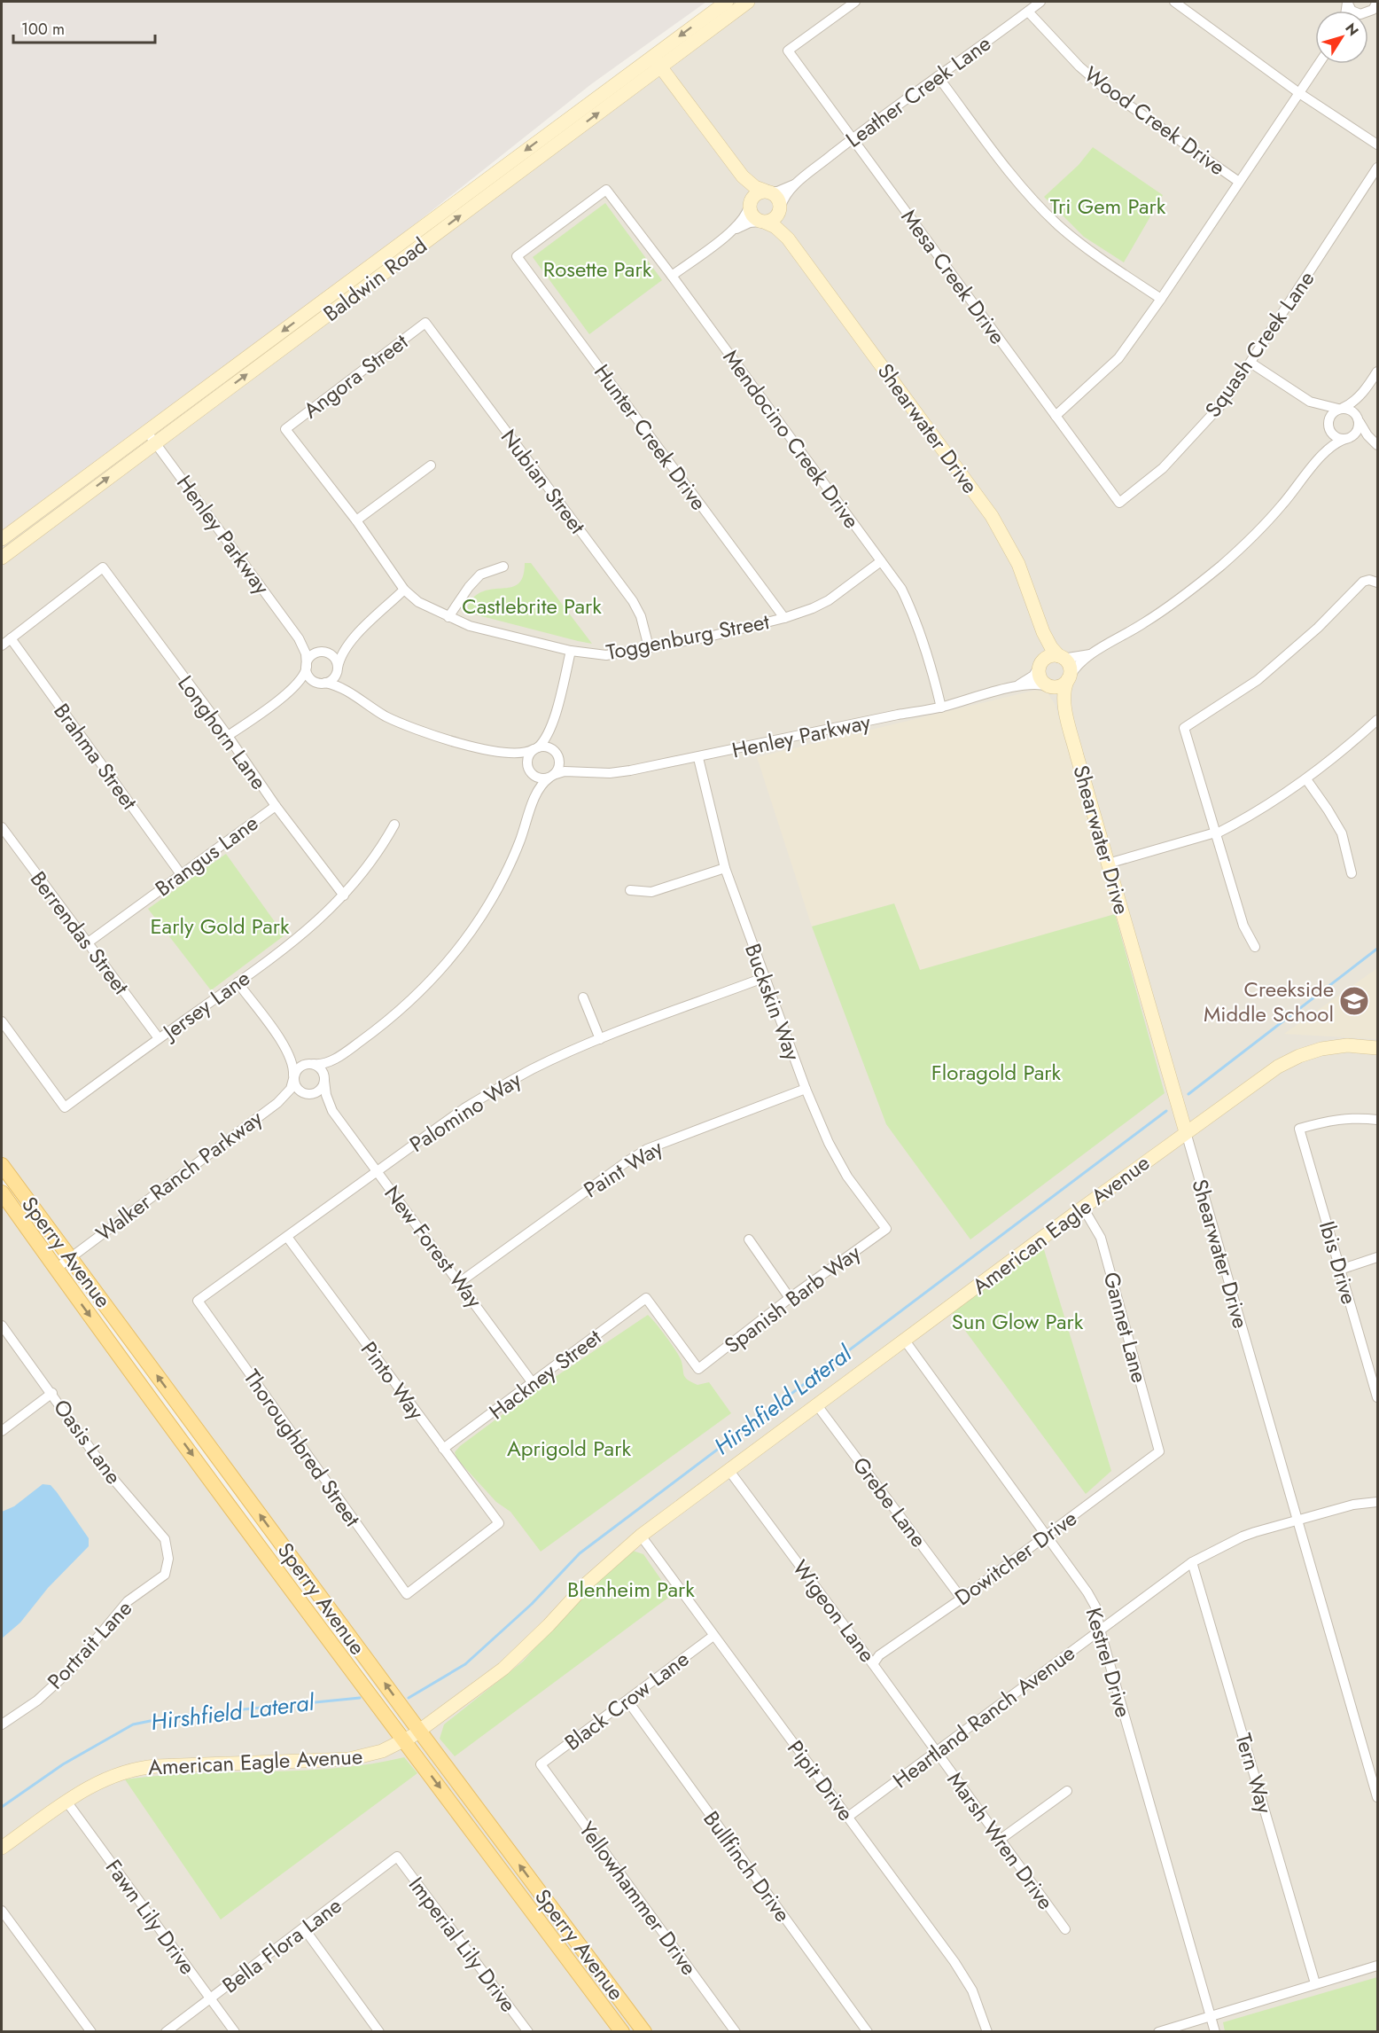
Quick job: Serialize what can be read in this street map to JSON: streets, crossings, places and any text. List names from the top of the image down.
{
  "streets": {
    "main road": ["Sperry Avenue"],
    "street": [
      "Leather Creek Lane",
      "Wood Creek Drive",
      "Mesa Creek Drive",
      "Baldwin Road",
      "Squash Creek Lane",
      "Angora Street",
      "Shearwater Drive",
      "Hunter Creek Drive",
      "Mendocino Creek Drive",
      "Nubian Street",
      "Henley Parkway",
      "Toggenburg Street",
      "Longhorn Lane",
      "Brahma Street",
      "Brangus Lane",
      "Berrendas Street",
      "Buckskin Way",
      "Jersey Lane",
      "Palomino Way",
      "Paint Way",
      "Walker Ranch Parkway",
      "American Eagle Avenue",
      "New Forest Way",
      "Ibis Drive",
      "Spanish Barb Way",
      "Gannet Lane",
      "Hackney Street",
      "Pinto Way",
      "Oasis Lane",
      "Thoroughbred Street",
      "Grebe Lane",
      "Dowitcher Drive",
      "Wigeon Lane",
      "Portrait Lane",
      "Kestrel Drive",
      "Black Crow Lane",
      "Heartland Ranch Avenue",
      "Tern Way",
      "Pipit Drive",
      "Marsh Wren Drive",
      "Bullfinch Drive",
      "Yellowhammer Drive",
      "Fawn Lily Drive",
      "Imperial Lily Drive",
      "Bella Flora Lane"
    ]
  },
  "crossings": [
    ["Leather Creek Lane", "Wood Creek Drive"],
    ["Leather Creek Lane", "Mesa Creek Drive"],
    ["Leather Creek Lane", "Shearwater Drive"],
    ["Mesa Creek Drive", "Squash Creek Lane"],
    ["Baldwin Road", "Henley Parkway"],
    ["Angora Street", "Nubian Street"],
    ["Angora Street", "Toggenburg Street"],
    ["Shearwater Drive", "Henley Parkway"],
    ["Shearwater Drive", "American Eagle Avenue"],
    ["Shearwater Drive", "Heartland Ranch Avenue"],
    ["Hunter Creek Drive", "Mendocino Creek Drive"],
    ["Hunter Creek Drive", "Toggenburg Street"],
    ["Mendocino Creek Drive", "Henley Parkway"],
    ["Mendocino Creek Drive", "Toggenburg Street"],
    ["Nubian Street", "Toggenburg Street"],
    ["Henley Parkway", "Buckskin Way"],
    ["Longhorn Lane", "Brahma Street"],
    ["Longhorn Lane", "Brangus Lane"],
    ["Longhorn Lane", "Jersey Lane"],
    ["Brahma Street", "Brangus Lane"],
    ["Brangus Lane", "Berrendas Street"],
    ["Berrendas Street", "Jersey Lane"],
    ["Buckskin Way", "Palomino Way"],
    ["Buckskin Way", "Paint Way"],
    ["Buckskin Way", "Spanish Barb Way"],
    ["Palomino Way", "New Forest Way"],
    ["Palomino Way", "Pinto Way"],
    ["Palomino Way", "Thoroughbred Street"],
    ["Paint Way", "New Forest Way"],
    ["Walker Ranch Parkway", "New Forest Way"],
    ["Walker Ranch Parkway", "Sperry Avenue"],
    ["American Eagle Avenue", "Sperry Avenue"],
    ["American Eagle Avenue", "Gannet Lane"],
    ["American Eagle Avenue", "Grebe Lane"],
    ["American Eagle Avenue", "Wigeon Lane"],
    ["American Eagle Avenue", "Kestrel Drive"],
    ["American Eagle Avenue", "Pipit Drive"],
    ["American Eagle Avenue", "Fawn Lily Drive"],
    ["New Forest Way", "Hackney Street"],
    ["Spanish Barb Way", "Hackney Street"],
    ["Gannet Lane", "Dowitcher Drive"],
    ["Hackney Street", "Pinto Way"],
    ["Pinto Way", "Thoroughbred Street"],
    ["Oasis Lane", "Portrait Lane"],
    ["Grebe Lane", "Dowitcher Drive"],
    ["Dowitcher Drive", "Wigeon Lane"],
    ["Dowitcher Drive", "Kestrel Drive"],
    ["Wigeon Lane", "Heartland Ranch Avenue"],
    ["Wigeon Lane", "Marsh Wren Drive"],
    ["Kestrel Drive", "Heartland Ranch Avenue"],
    ["Black Crow Lane", "Pipit Drive"],
    ["Black Crow Lane", "Bullfinch Drive"],
    ["Black Crow Lane", "Yellowhammer Drive"],
    ["Heartland Ranch Avenue", "Tern Way"],
    ["Heartland Ranch Avenue", "Pipit Drive"],
    ["Heartland Ranch Avenue", "Marsh Wren Drive"],
    ["Fawn Lily Drive", "Bella Flora Lane"],
    ["Imperial Lily Drive", "Bella Flora Lane"]
  ],
  "water": ["Hirshfield Lateral"],
  "parks": [
    "Tri Gem Park",
    "Rosette Park",
    "Castlebrite Park",
    "Early Gold Park",
    "Floragold Park",
    "Sun Glow Park",
    "Aprigold Park",
    "Blenheim Park"
  ],
  "places": {
    "school or university": ["Creekside Middle School"]
  },
  "scale_bar": "100 m",
  "north": "top right"
}
